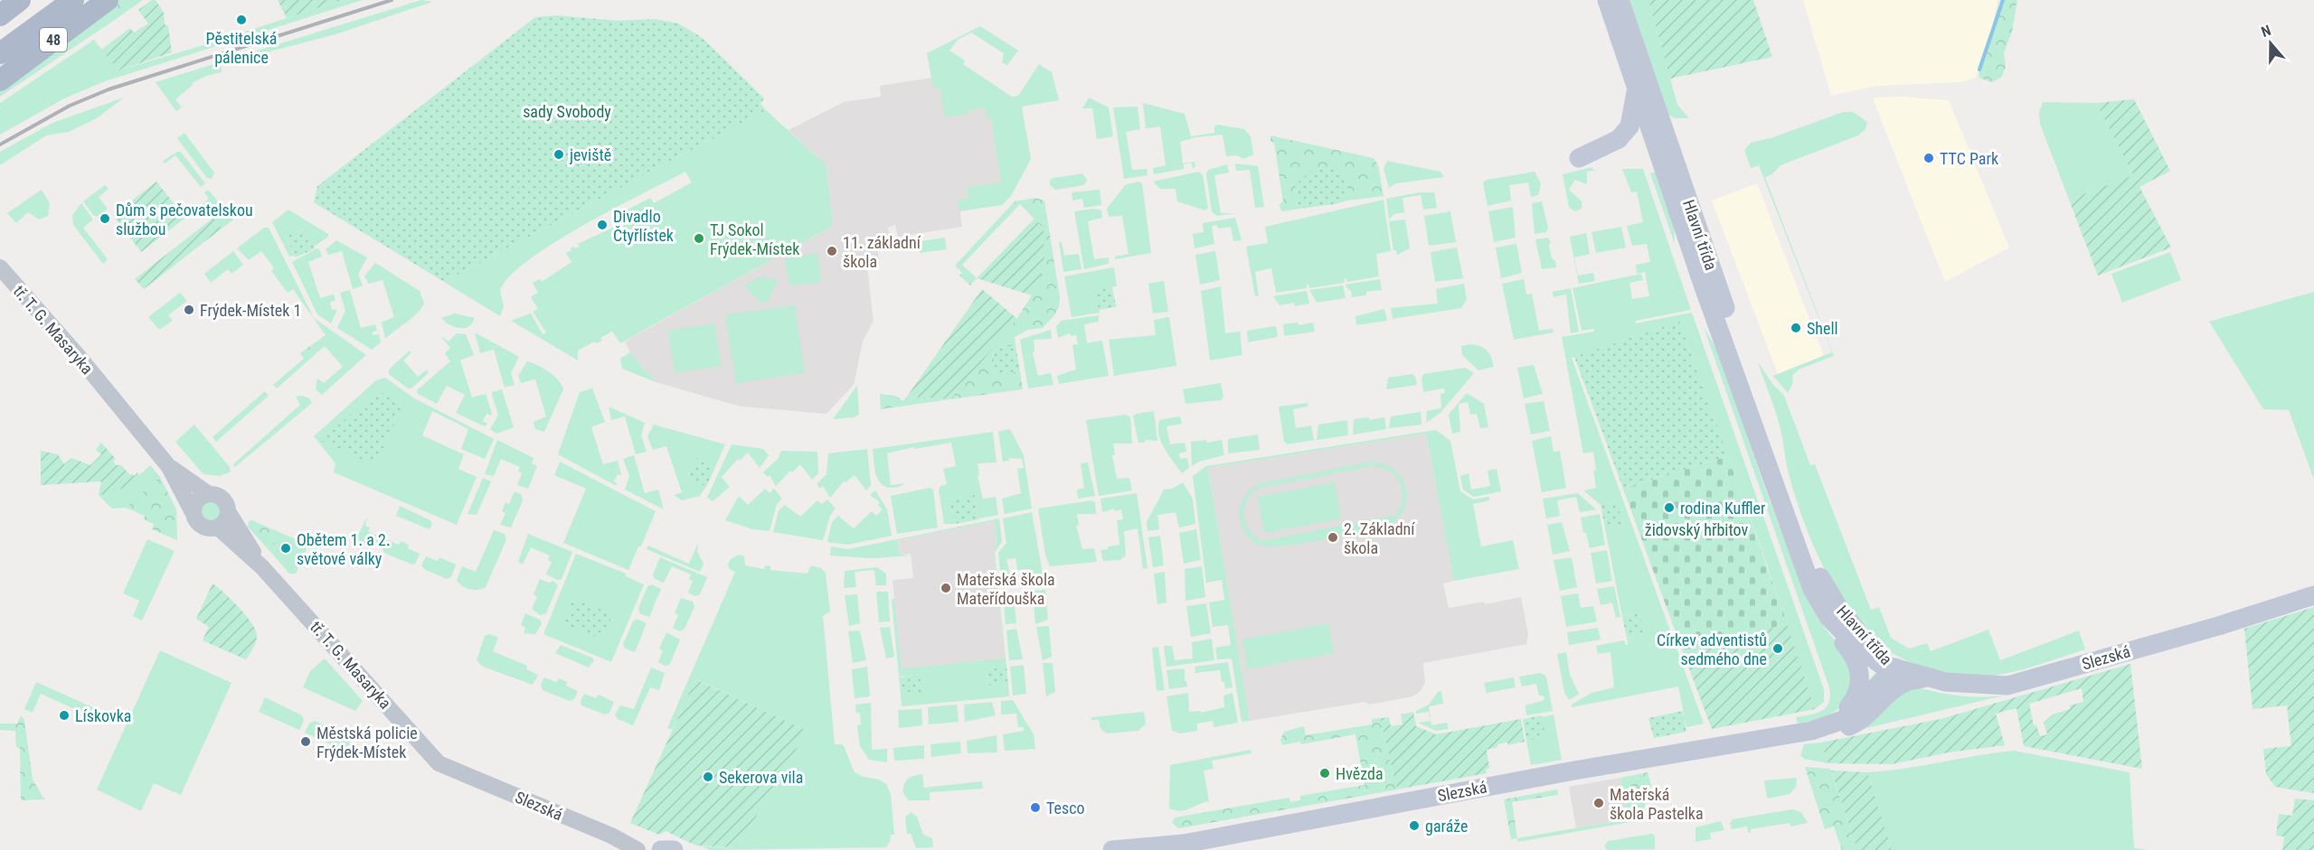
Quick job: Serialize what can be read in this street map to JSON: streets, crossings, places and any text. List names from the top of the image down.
{
  "streets": {
    "main road": ["48", "Hlavní třída", "Slezská"],
    "street": ["tř. T. G. Masaryka"]
  },
  "crossings": [
    ["Hlavní třída", "Slezská"],
    ["tř. T. G. Masaryka", "Slezská"]
  ],
  "parks": ["sady Svobody", "židovský hřbitov"],
  "places": [
    "Pěstitelská pálenice",
    "jeviště",
    "TTC Park",
    "Dům s pečovatelskou službou",
    "Divadlo Čtyřlístek",
    "TJ Sokol Frýdek-Místek",
    "11. základní škola",
    "Frýdek-Místek 1",
    "Shell",
    "rodina Kuffler",
    "2. Základní škola",
    "Obětem 1. a 2. světové války",
    "Mateřská škola Mateřídouška",
    "Církev adventistů sedmého dne",
    "Lískovka",
    "Městská policie Frýdek-Místek",
    "Hvězda",
    "Sekerova vila",
    "Mateřská škola Pastelka",
    "Tesco",
    "garáže"
  ],
  "north": "top"
}
